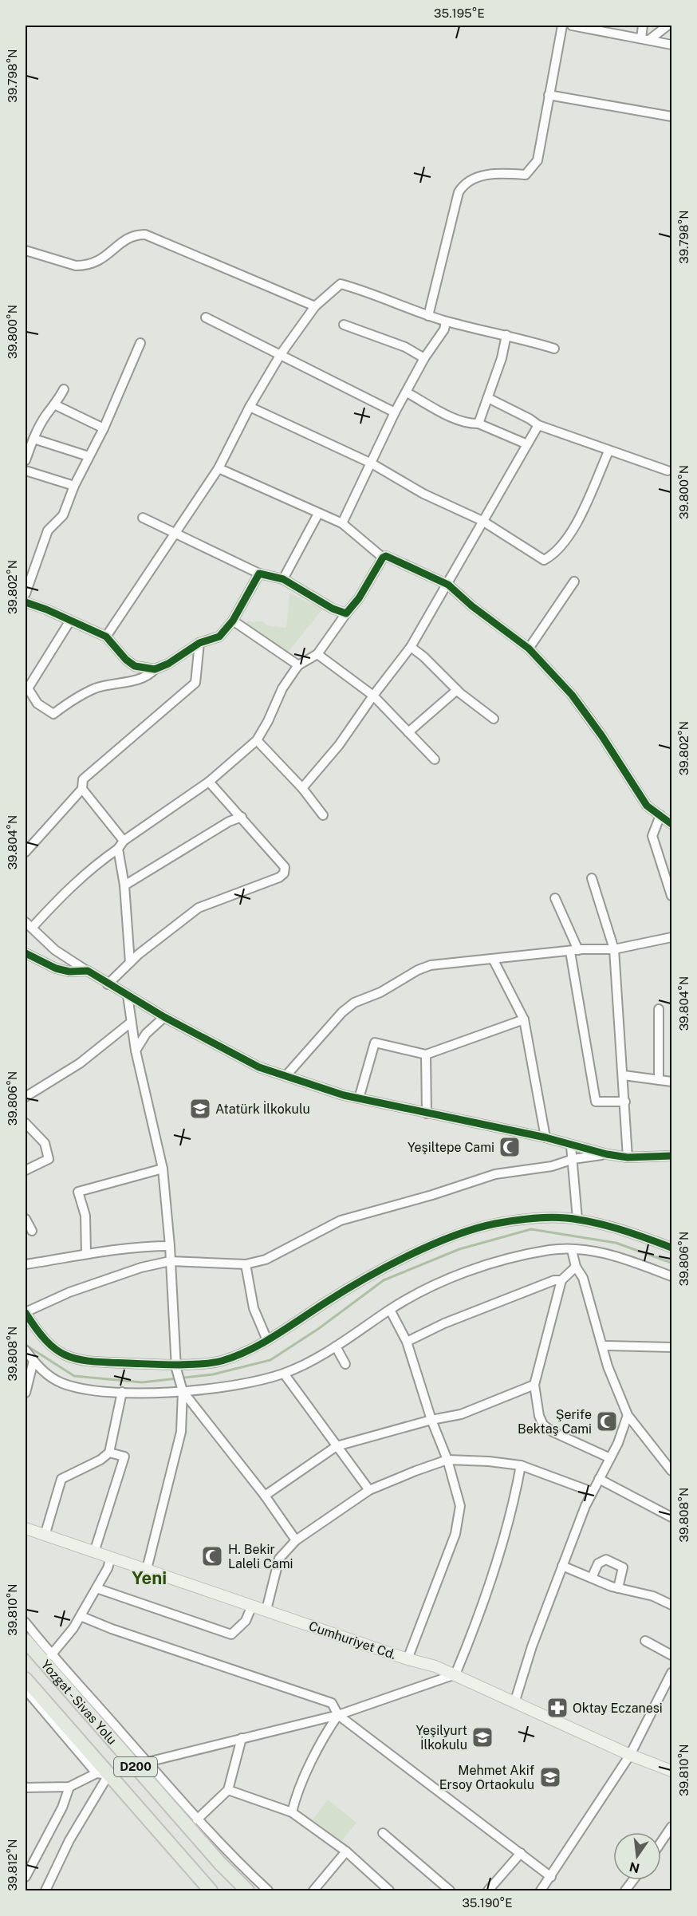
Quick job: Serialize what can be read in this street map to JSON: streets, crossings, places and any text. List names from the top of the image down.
{
  "streets": {
    "highway": ["Yozgat - Sivas Yolu", "D200"],
    "main road": ["Cumhuriyet Cd."]
  },
  "districts": ["Yeni"],
  "places": {
    "school or university": ["Atatürk İlkokulu", "Yeşilyurt İlkokulu", "Mehmet Akif Ersoy Ortaokulu"],
    "mosque": ["Yeşiltepe Cami", "Şerife Bektaş Cami", "H. Bekir Laleli Cami"],
    "pharmacy": ["Oktay Eczanesi"]
  },
  "north": "bottom",
  "coordinates": [
    "35.195°E",
    "39.798°N",
    "39.800°N",
    "39.802°N",
    "39.804°N",
    "39.806°N",
    "39.808°N",
    "39.810°N",
    "39.812°N",
    "35.190°E"
  ]
}
